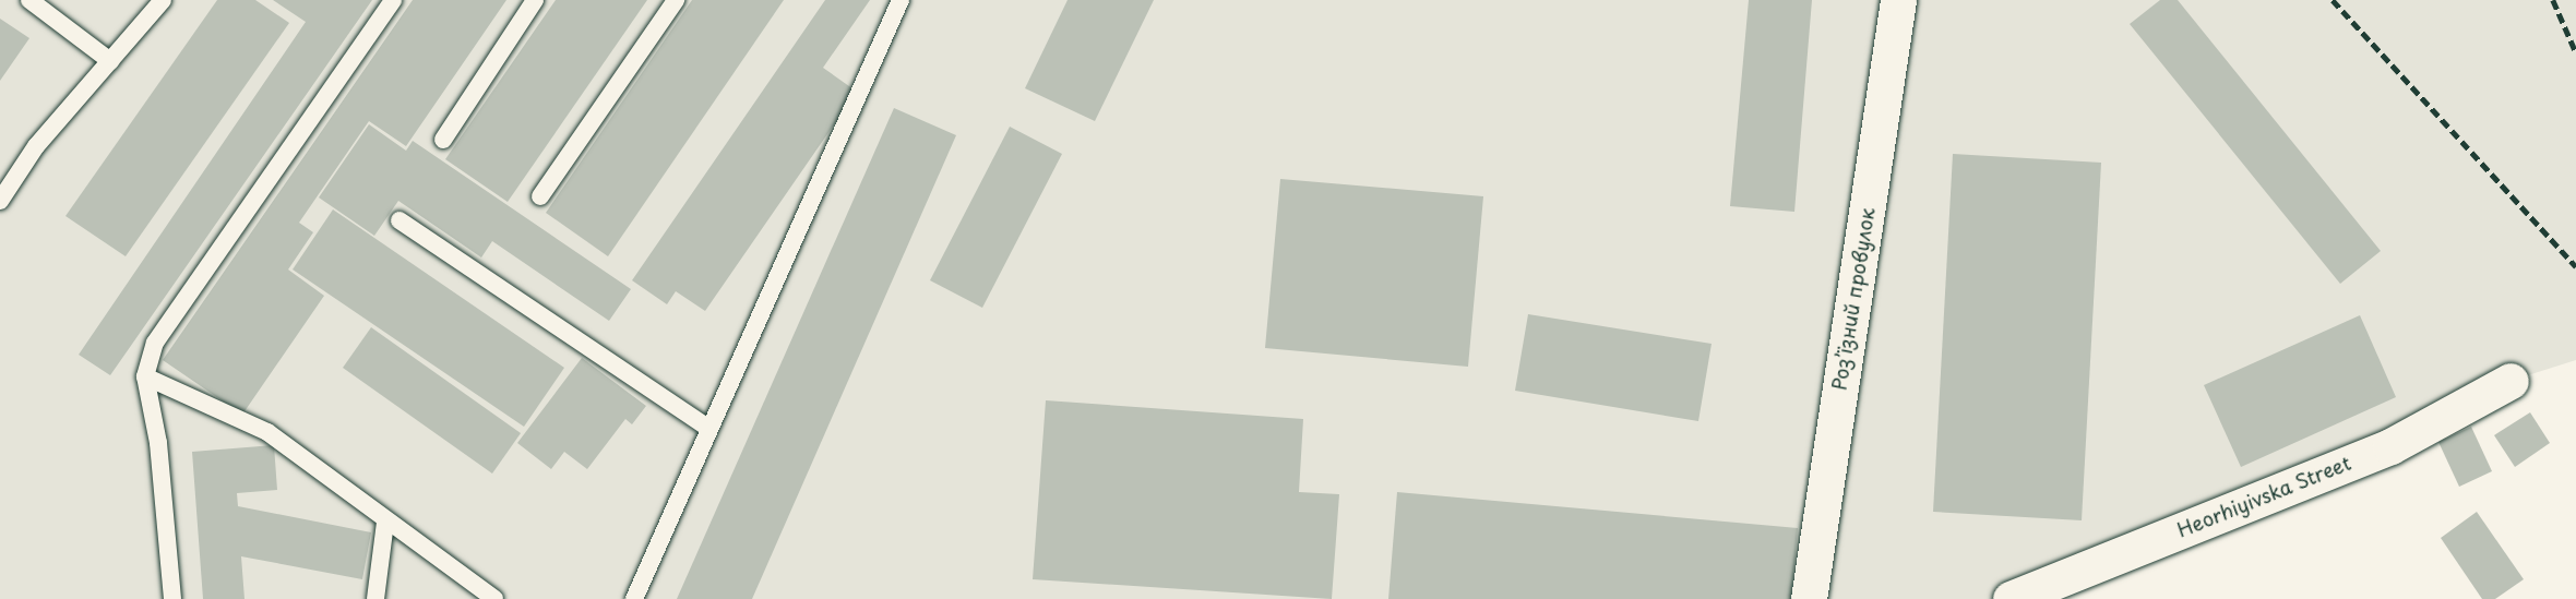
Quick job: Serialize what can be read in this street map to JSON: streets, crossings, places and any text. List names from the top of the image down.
{
  "streets": {
    "street": ["Роз’їзний провулок", "Heorhiyivska Street"]
  }
}
